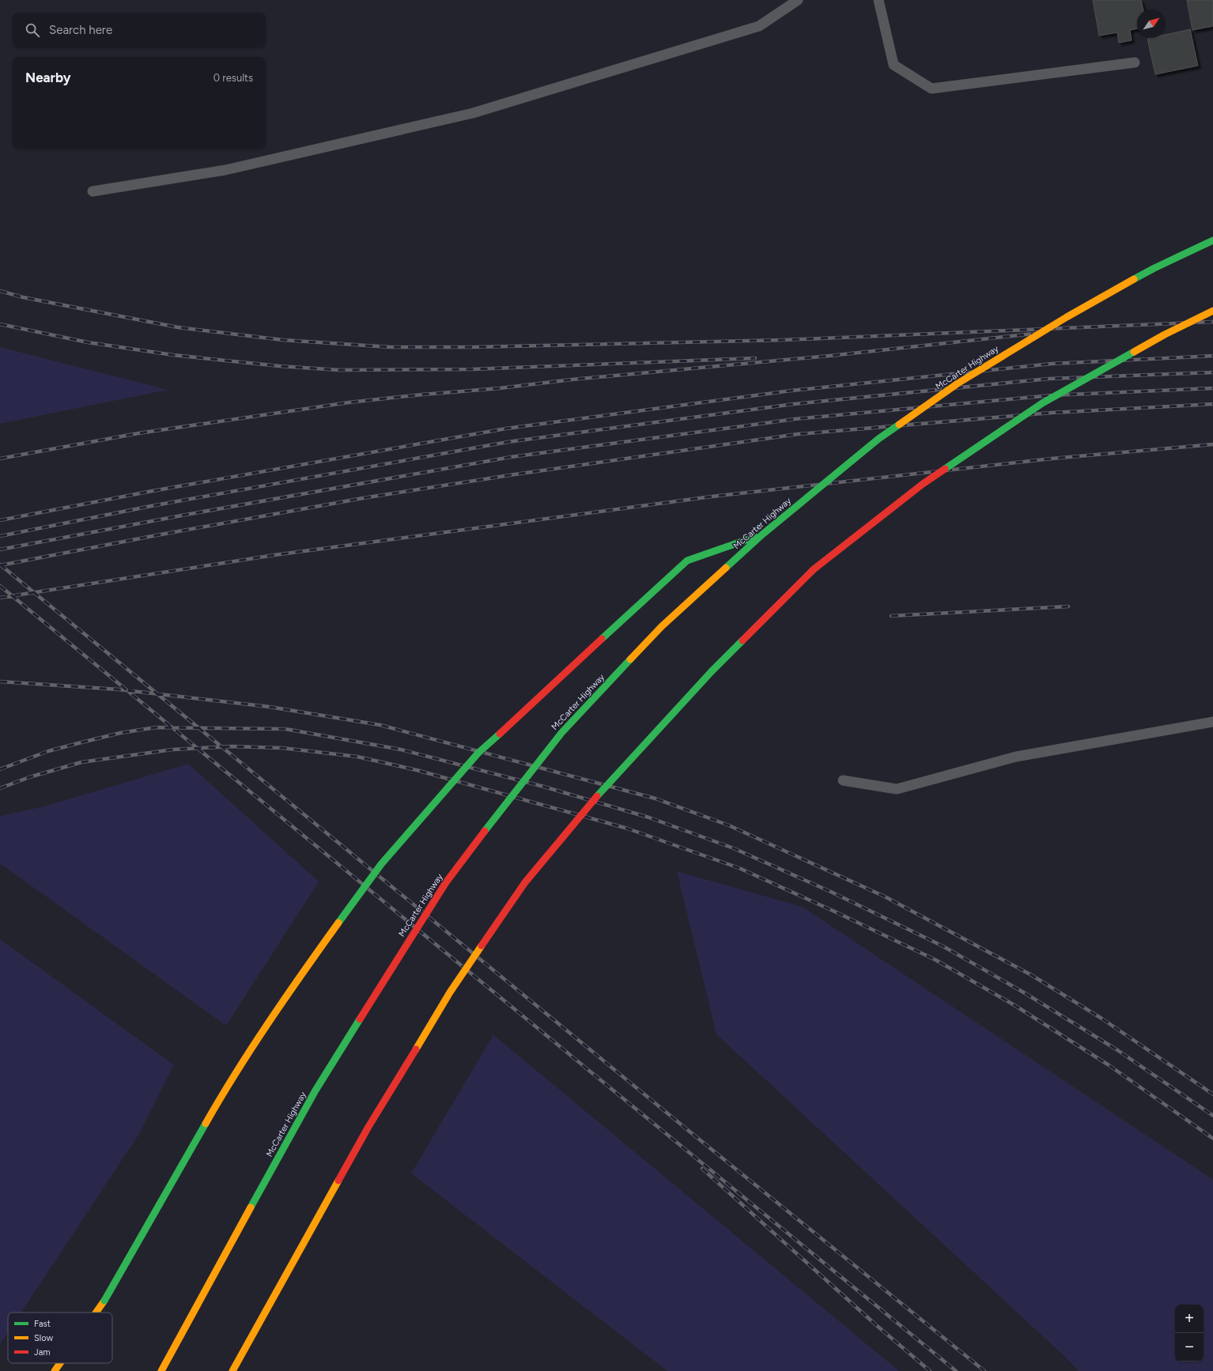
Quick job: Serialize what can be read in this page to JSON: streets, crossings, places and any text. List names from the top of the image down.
{
  "streets": {
    "highway": ["McCarter Highway"]
  },
  "legend": ["Fast", "Slow", "Jam"],
  "north": "top right",
  "page": {
    "search": "Search here",
    "heading": ["Nearby", "0 results"],
    "map_buttons": ["+", "−"]
  }
}
